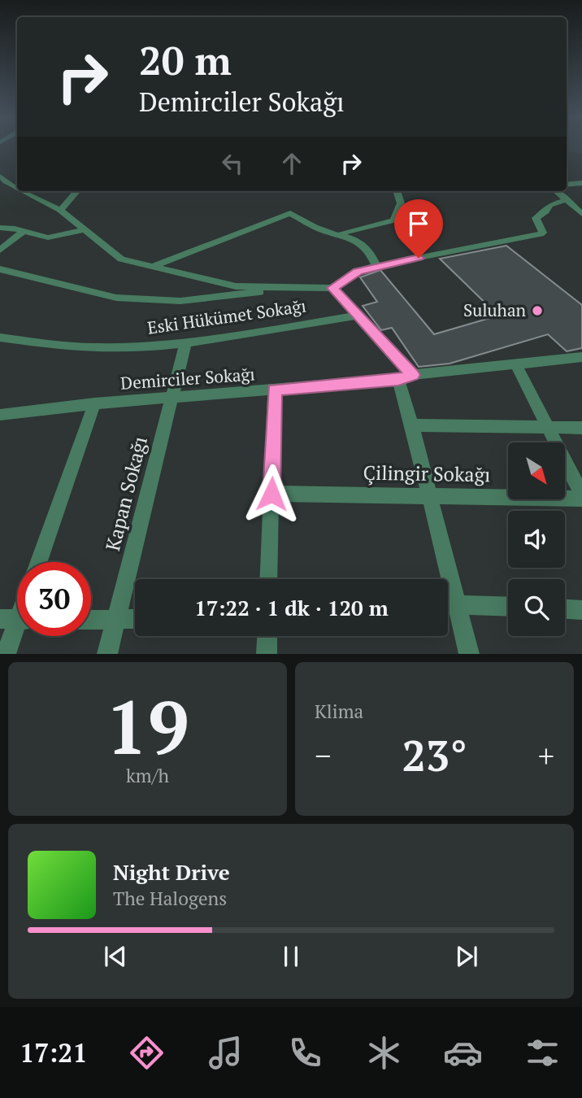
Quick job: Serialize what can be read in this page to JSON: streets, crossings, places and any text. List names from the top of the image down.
{
  "streets": {
    "street": [
      "Eski Hükümet Sokağı",
      "Demirciler Sokağı",
      "Çilingir Sokağı",
      "Kapan Sokağı"
    ]
  },
  "crossings": [
    ["Eski Hükümet Sokağı", "Kapan Sokağı"],
    ["Demirciler Sokağı", "Kapan Sokağı"]
  ],
  "places": ["Suluhan"],
  "north": "bottom right",
  "page": {
    "turn": ["20 m", "Demirciler Sokağı"],
    "limit": "30",
    "trip": "17:22 · 1 dk · 120 m",
    "tile": [
      ["19", "km/h"],
      "Klima"
    ],
    "heat": ["−", "23°", "+"],
    "song": ["Night Drive", "The Halogens"],
    "tabs": "17:21"
  }
}
